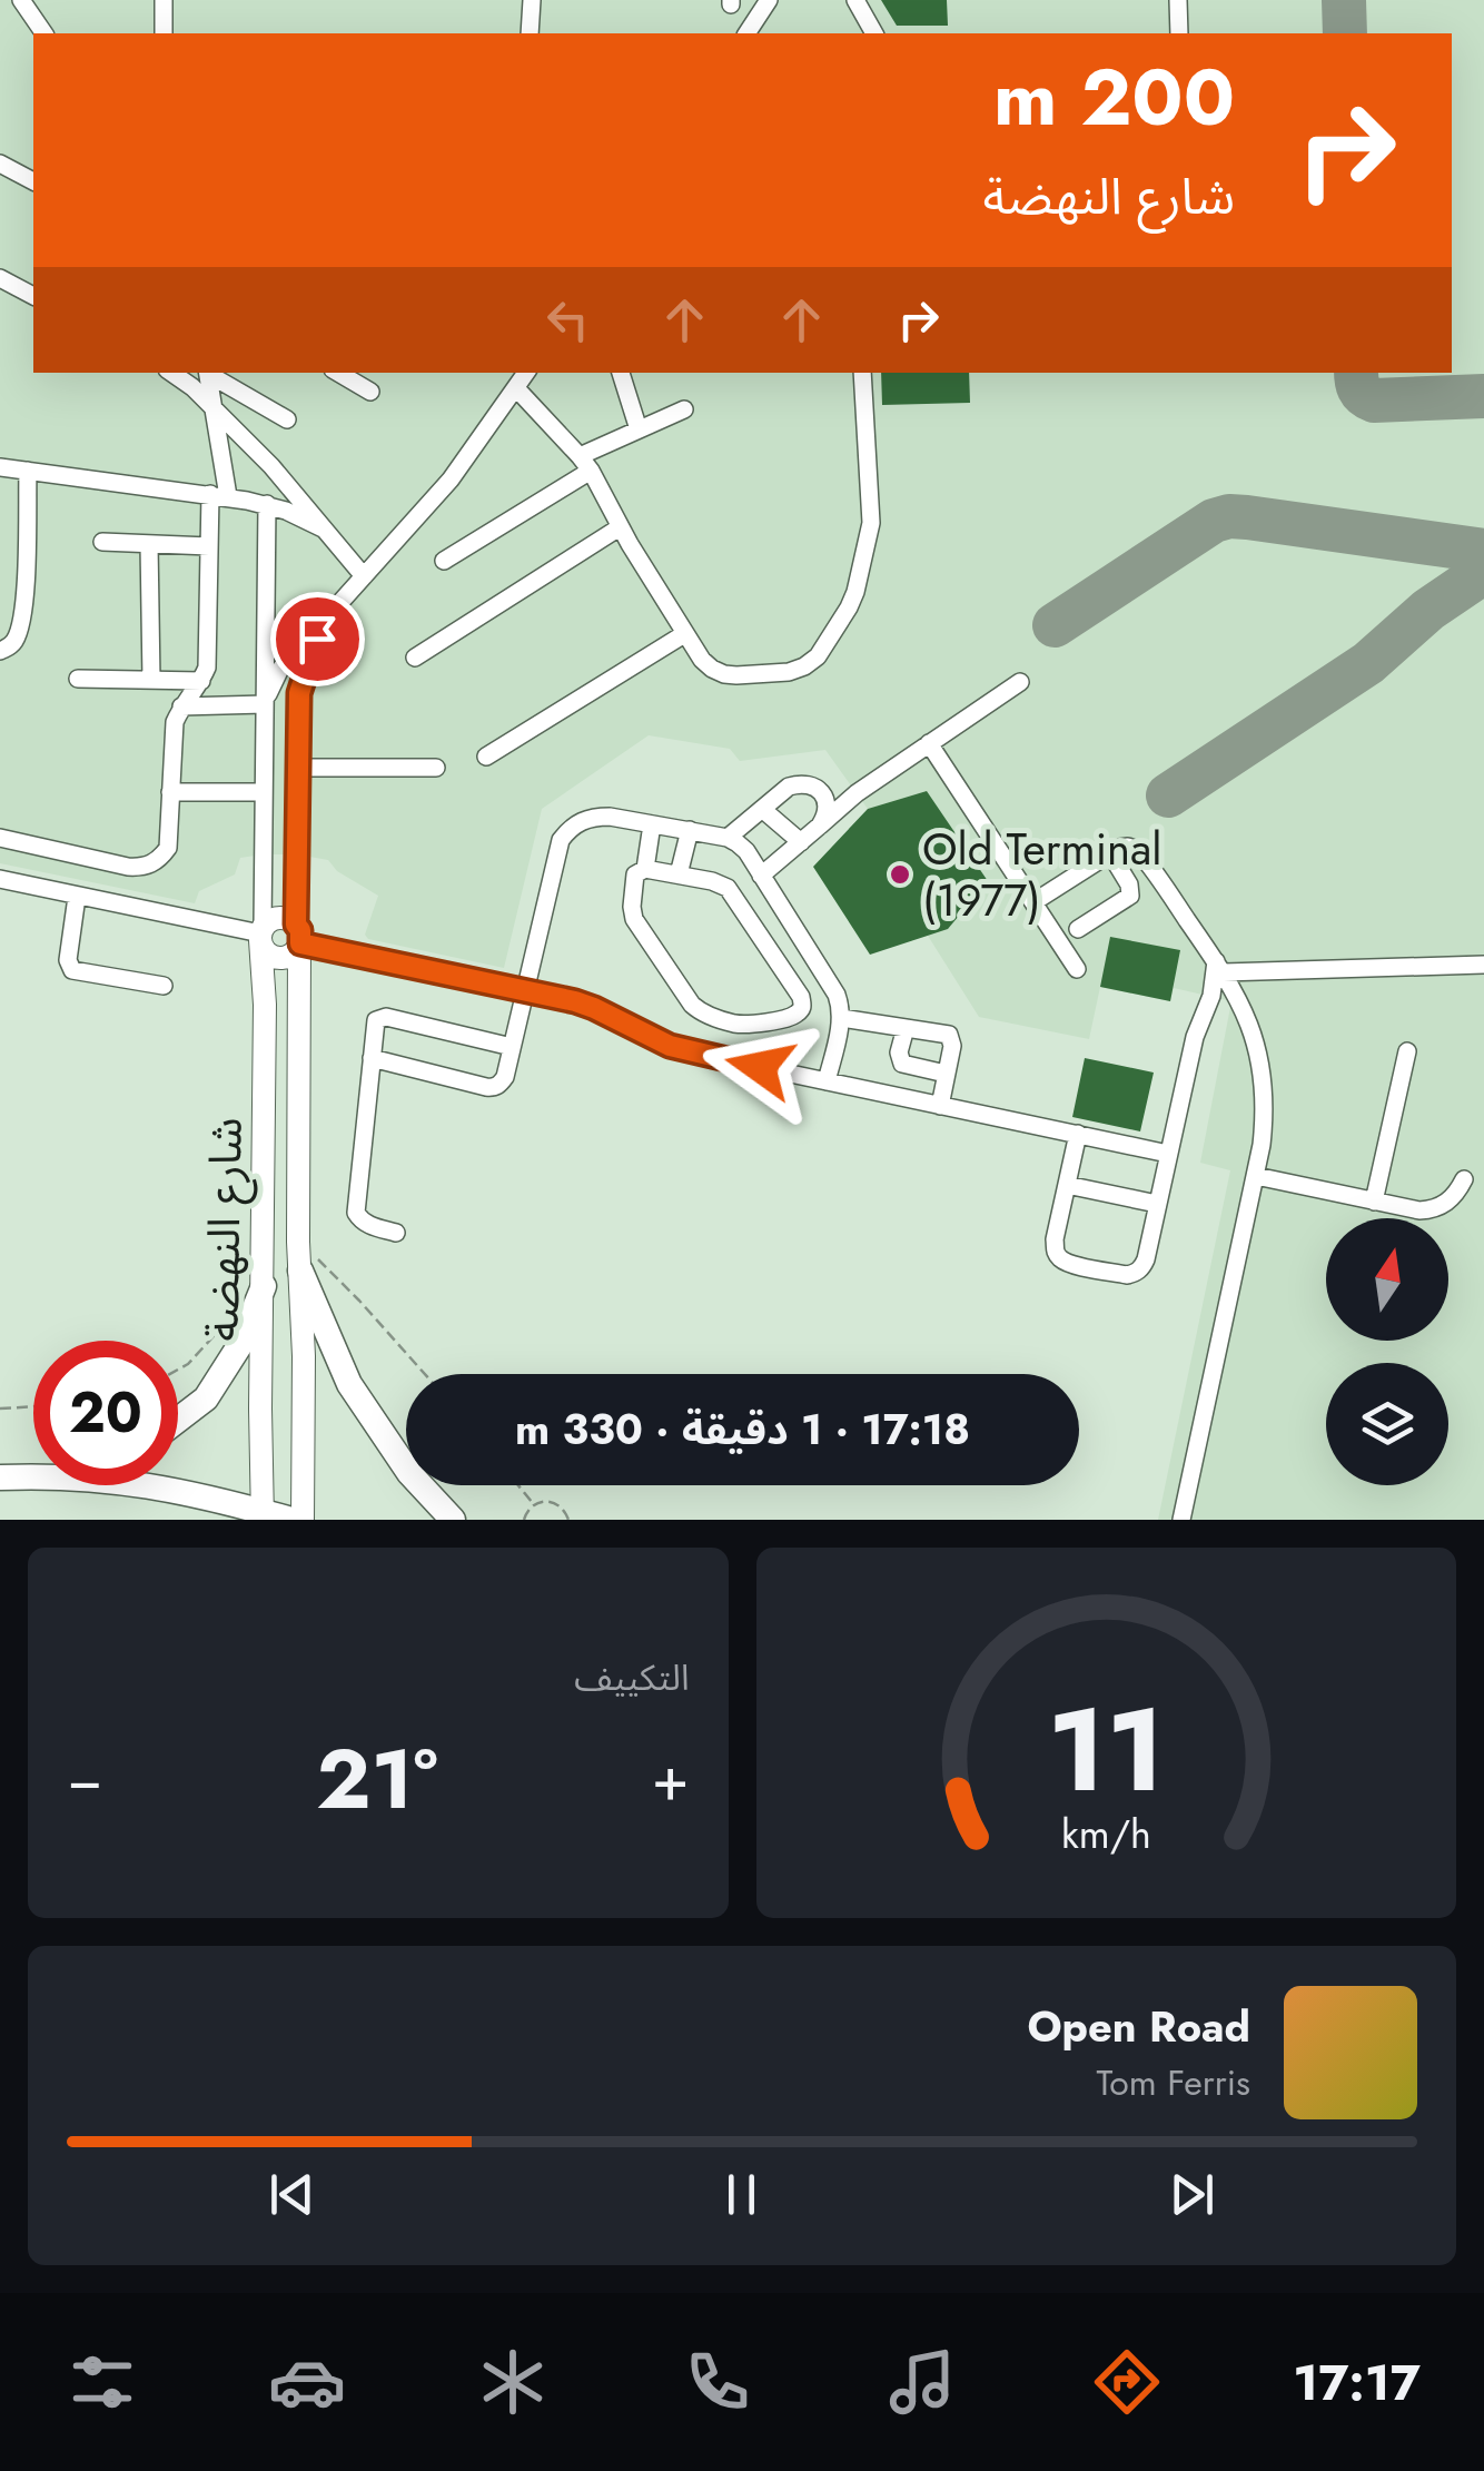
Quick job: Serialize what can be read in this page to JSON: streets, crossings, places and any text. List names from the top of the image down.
{
  "streets": {
    "main road": ["شارع النهضة"]
  },
  "places": ["Old Terminal (1977)"],
  "north": "top",
  "page": {
    "turn": ["200 m", "شارع النهضة"],
    "limit": "20",
    "trip": "17:18 · 1 دقيقة · 330 m",
    "tile": "التكييف",
    "heat": ["−", "21°", "+"],
    "song": ["Open Road", "Tom Ferris"],
    "tabs": "17:17",
    "gauge": ["11", "km/h"]
  }
}
